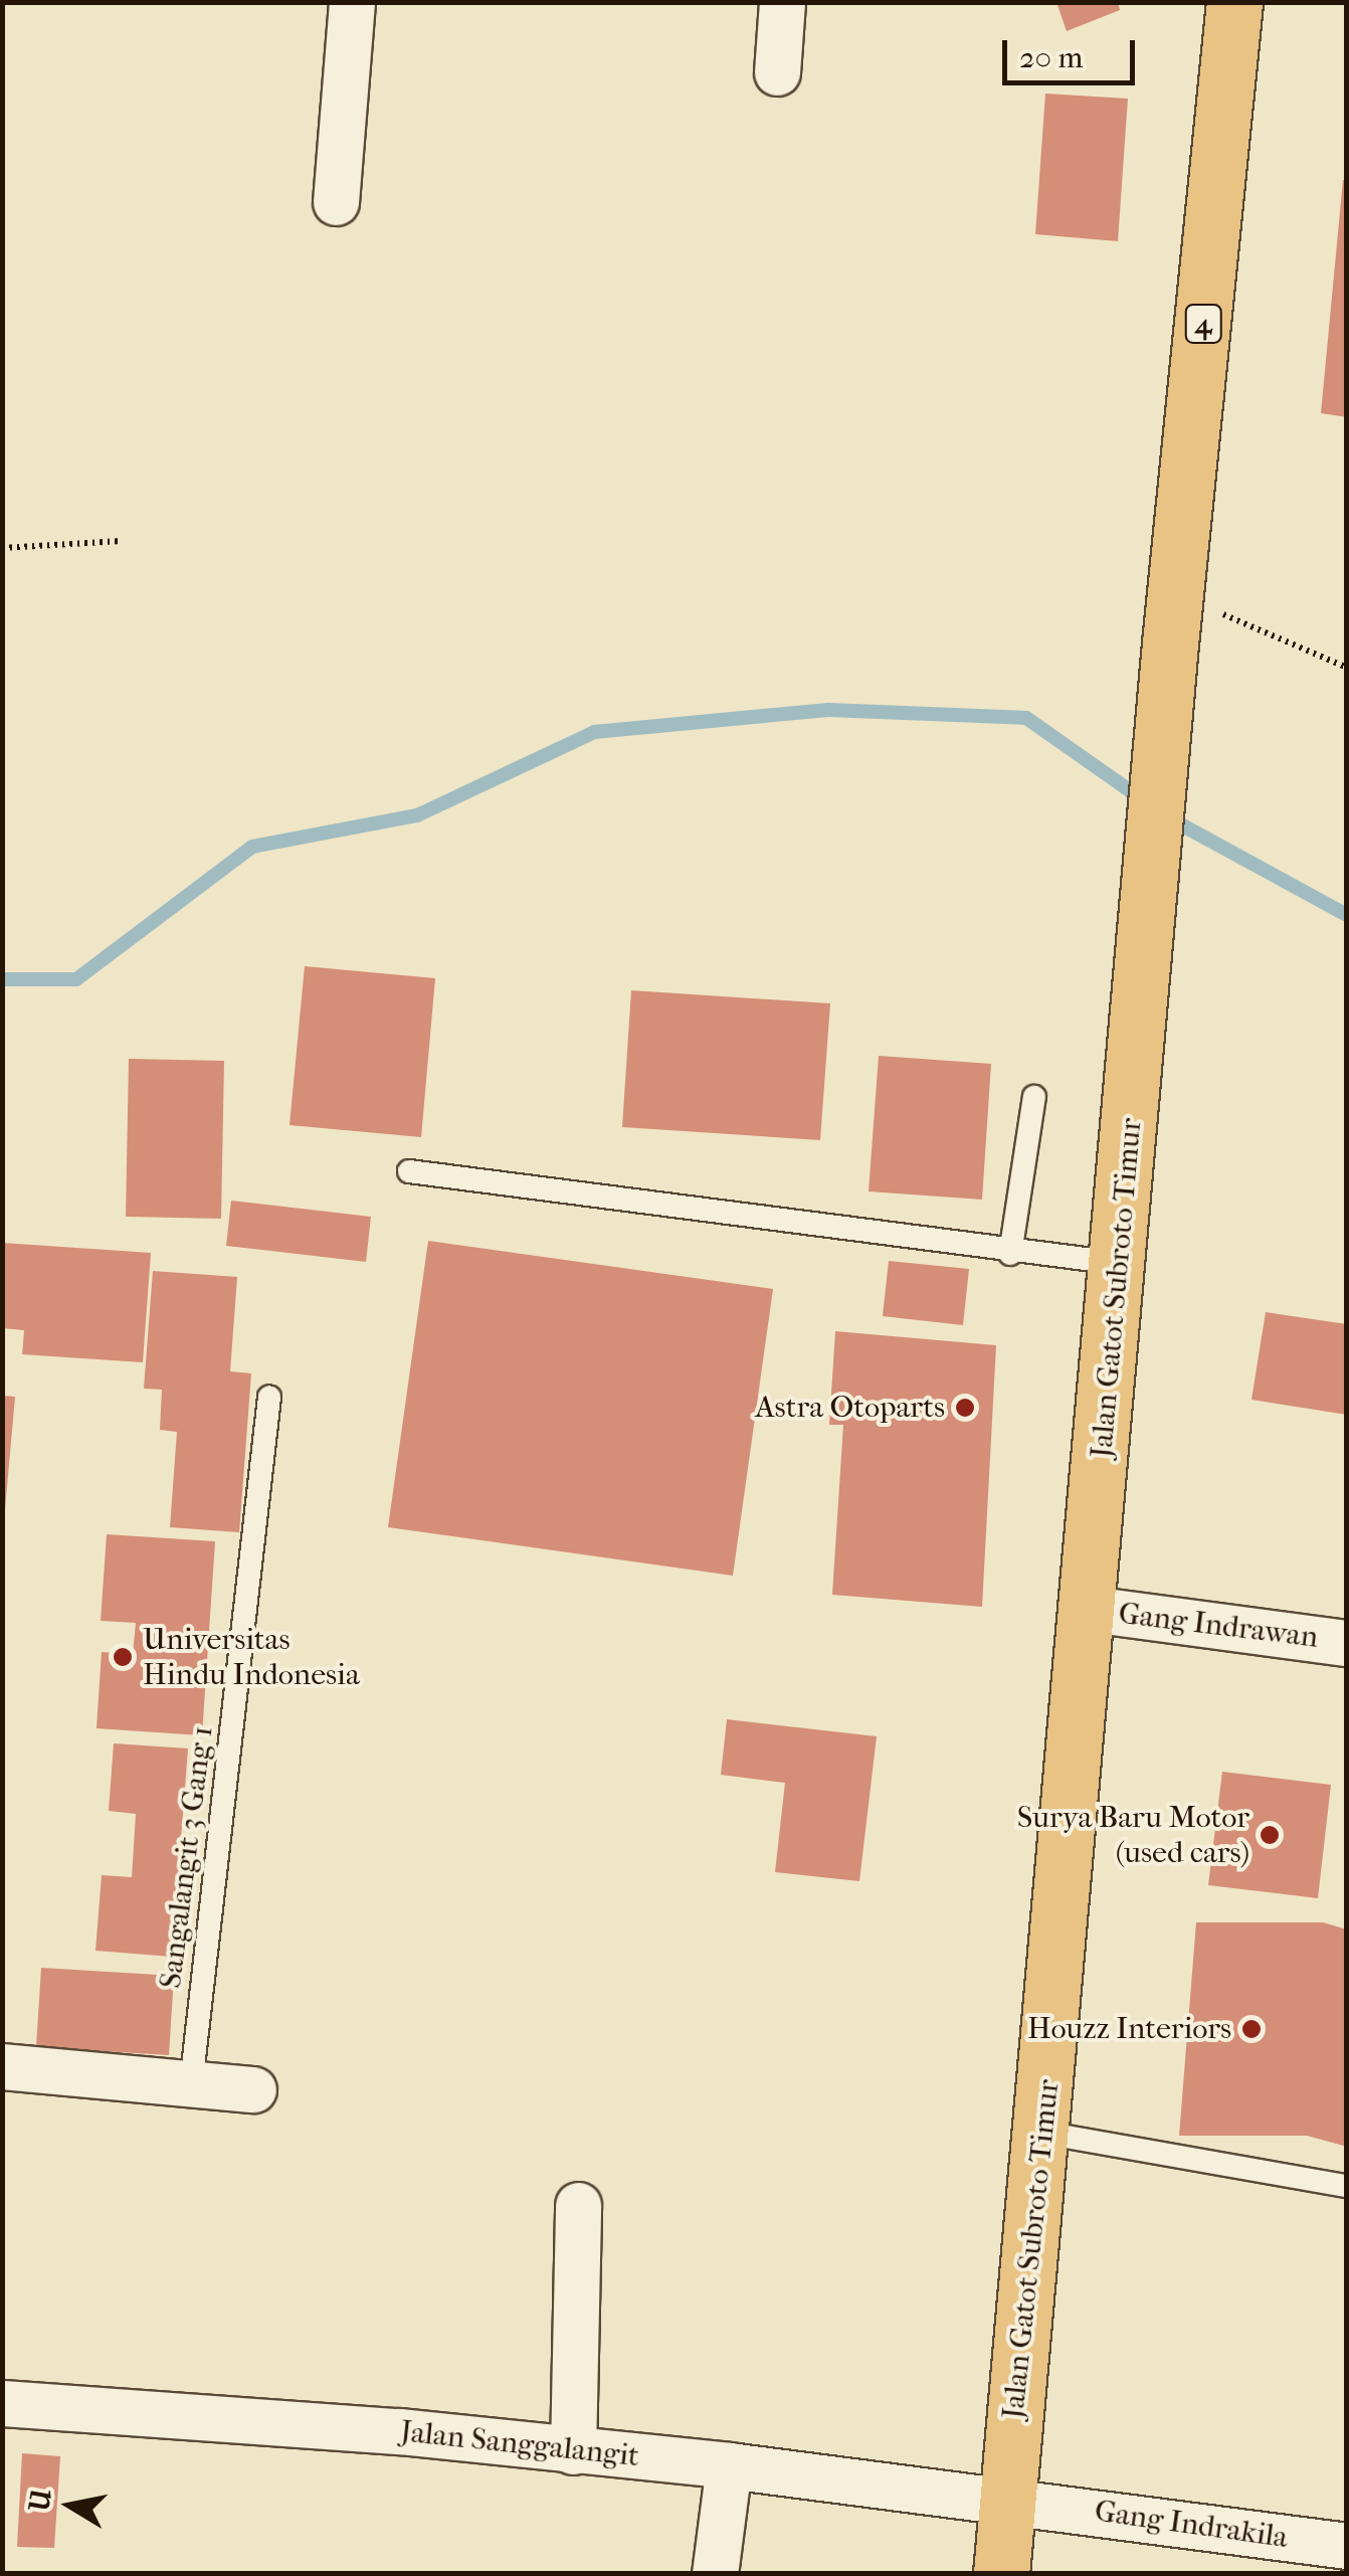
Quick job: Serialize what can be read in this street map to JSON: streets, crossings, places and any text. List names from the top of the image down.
{
  "streets": {
    "highway": ["4", "Jalan Gatot Subroto Timur"],
    "street": ["Gang Indrawan", "Jalan Sanggalangit", "Gang Indrakila"],
    "lane": ["Sangalangit 3 Gang 1"]
  },
  "crossings": [
    ["Jalan Gatot Subroto Timur", "Gang Indrawan"],
    ["Jalan Gatot Subroto Timur", "Jalan Sanggalangit"],
    ["Jalan Gatot Subroto Timur", "Gang Indrakila"],
    ["Jalan Sanggalangit", "Gang Indrakila"]
  ],
  "places": [
    "Astra Otoparts",
    "Universitas Hindu Indonesia",
    "Surya Baru Motor (used cars)",
    "Houzz Interiors"
  ],
  "scale_bar": "20 m",
  "north": "left"
}
